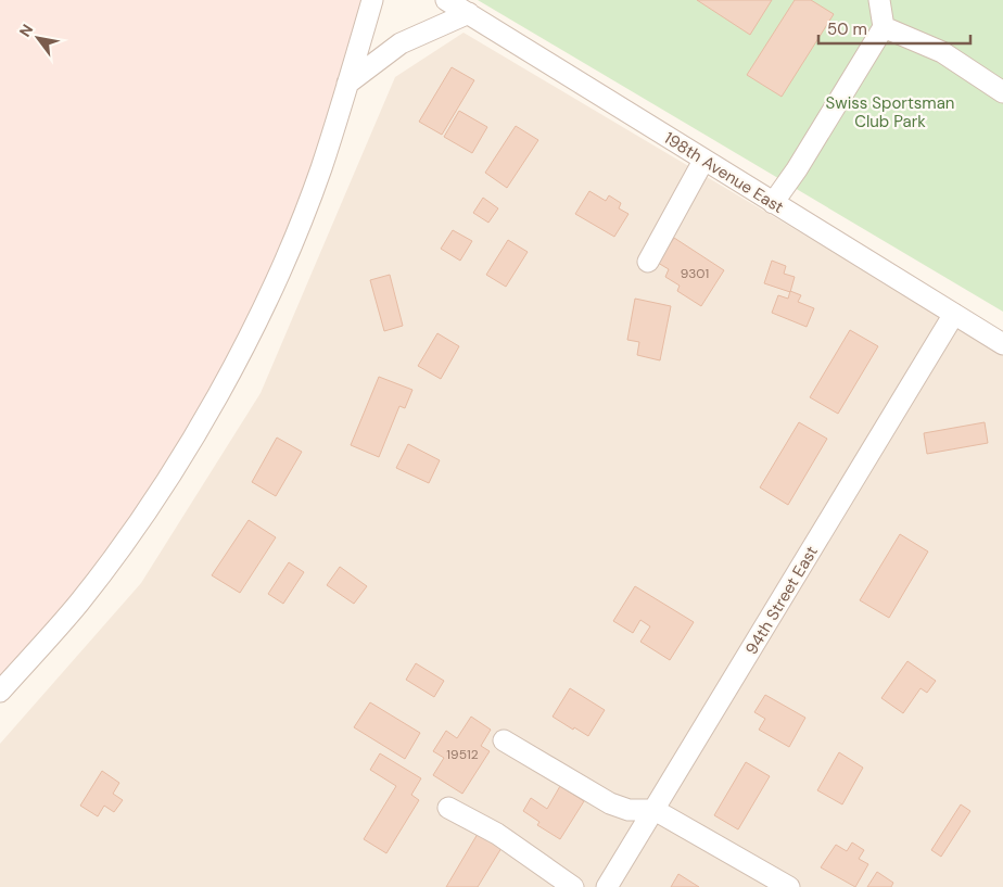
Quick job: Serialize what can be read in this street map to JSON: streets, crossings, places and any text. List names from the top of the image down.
{
  "streets": {
    "street": ["198th Avenue East", "94th Street East"]
  },
  "crossings": [
    ["198th Avenue East", "94th Street East"]
  ],
  "parks": ["Swiss Sportsman Club Park"],
  "house_numbers": ["9301", "19512"],
  "scale_bar": "50 m",
  "north": "top left"
}
